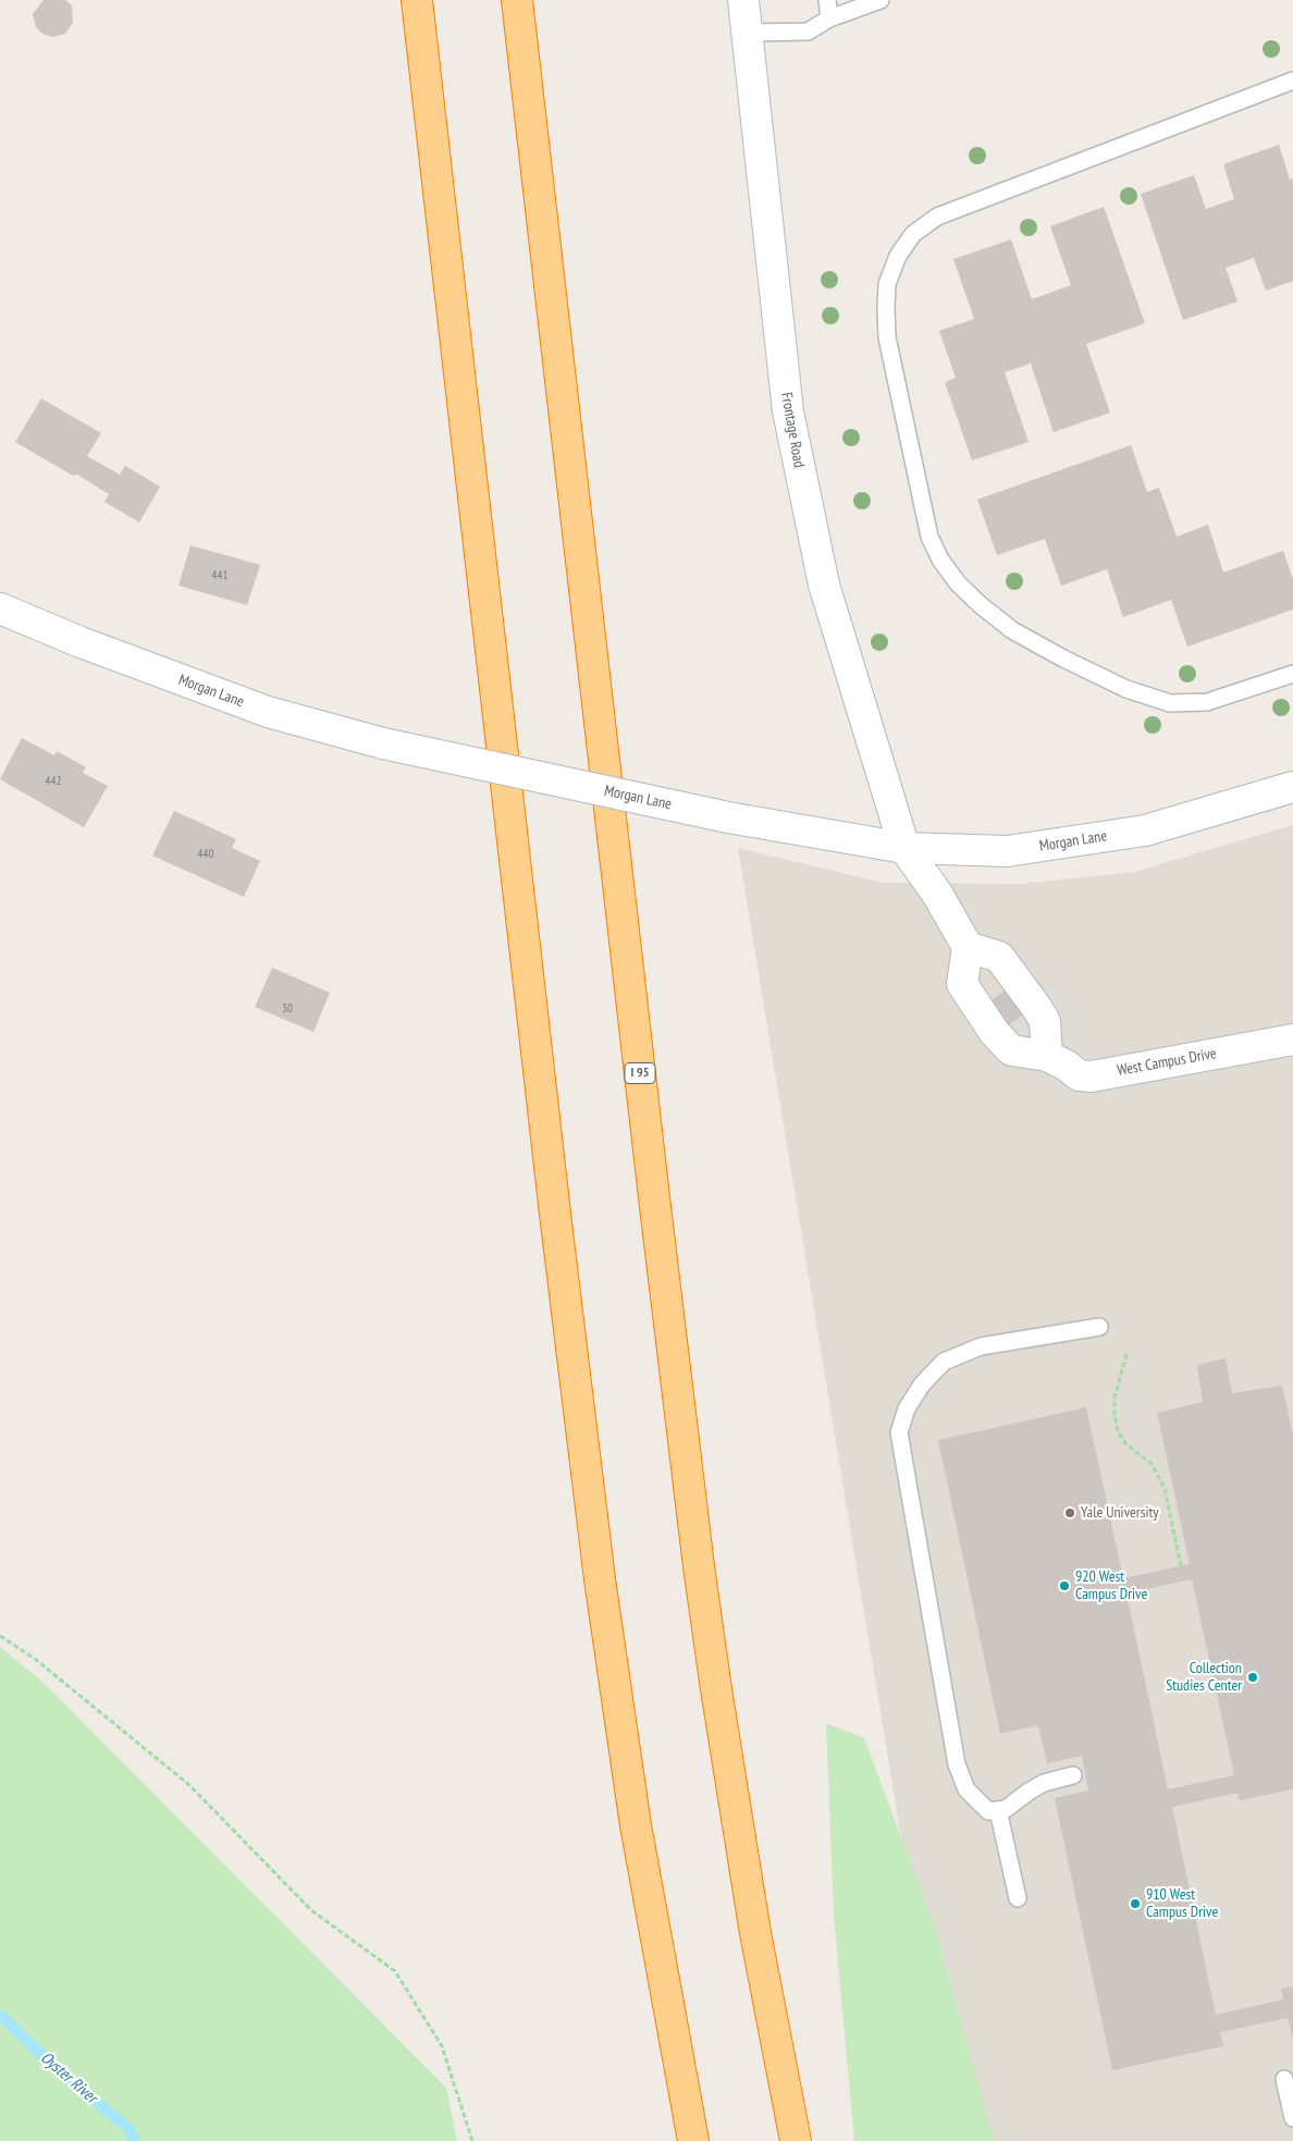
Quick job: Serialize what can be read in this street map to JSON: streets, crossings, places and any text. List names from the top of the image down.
{
  "streets": {
    "highway": ["I 95"],
    "street": ["Frontage Road", "Morgan Lane", "West Campus Drive"]
  },
  "crossings": [
    ["Frontage Road", "Morgan Lane"]
  ],
  "water": ["Oyster River"],
  "places": [
    "Yale University",
    "920 West Campus Drive",
    "Collection Studies Center",
    "910 West Campus Drive"
  ],
  "house_numbers": [
    "441",
    "442",
    "440",
    "30"
  ]
}
